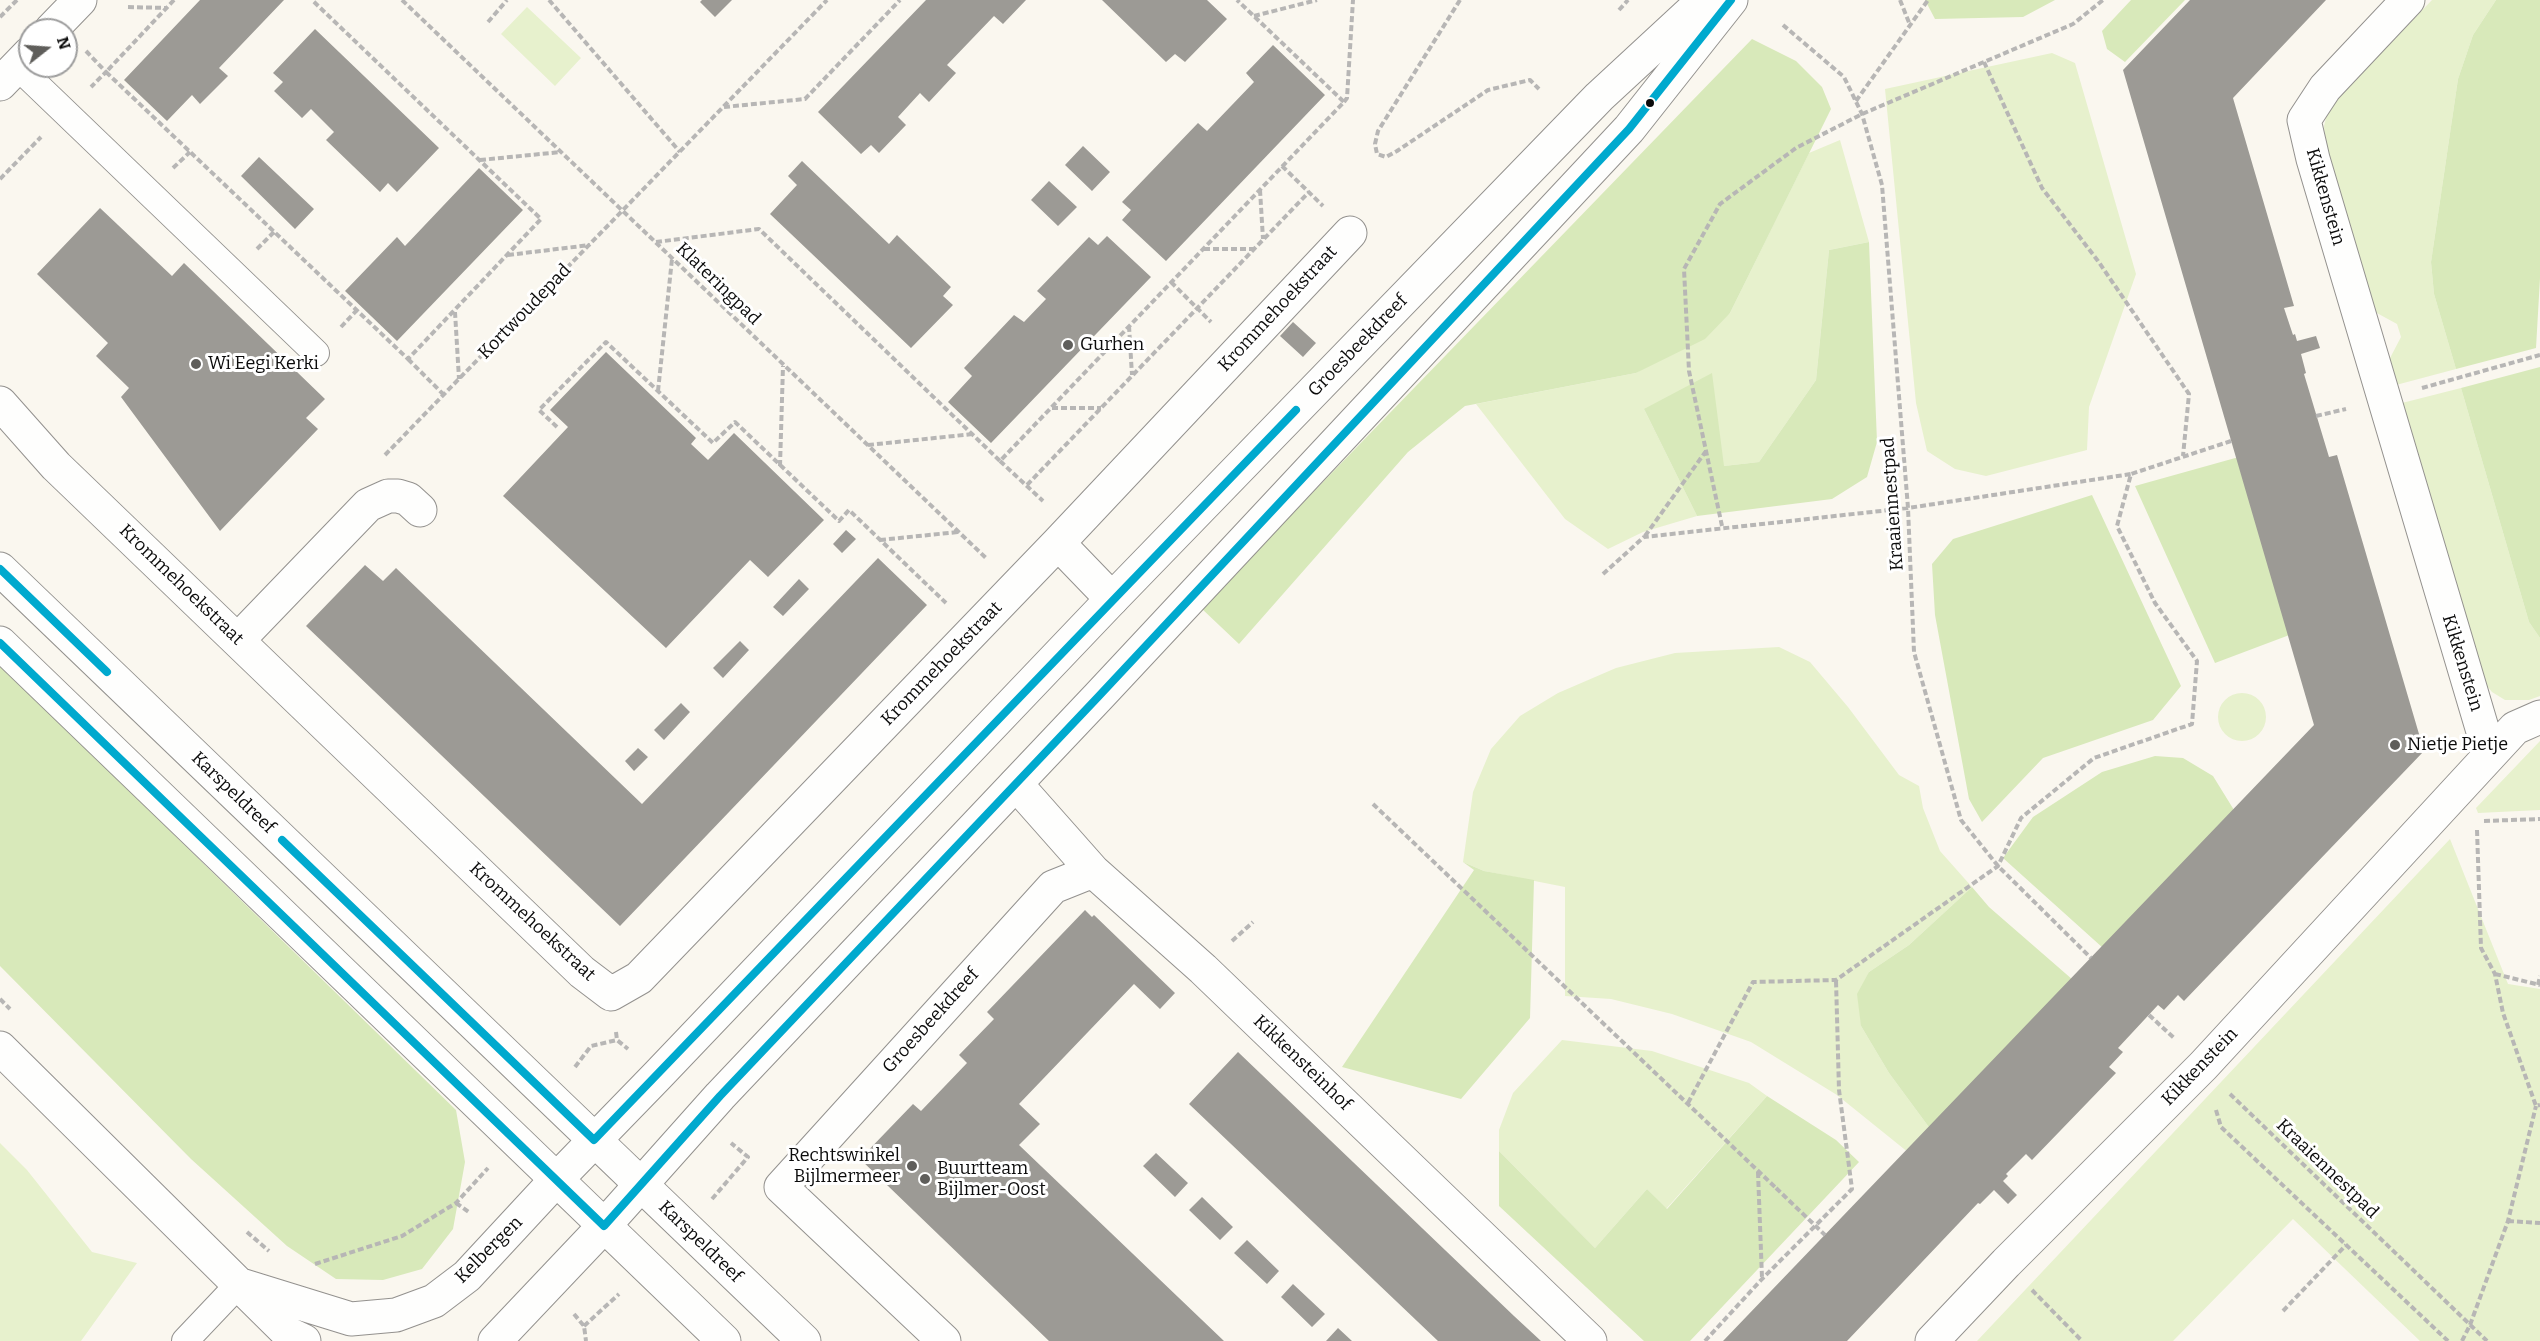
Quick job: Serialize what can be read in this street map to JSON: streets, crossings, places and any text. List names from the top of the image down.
{
  "streets": {
    "street": [
      "Kikkenstein",
      "Krommehoekstraat",
      "Groesbeekdreef",
      "Karspeldreef",
      "Kikkensteinhof",
      "Kelbergen"
    ],
    "path": ["Klateringpad", "Kortwoudepad", "Kraaiennestpad"]
  },
  "crossings": [
    ["Kikkenstein", "Kraaiennestpad"],
    ["Klateringpad", "Krommehoekstraat"],
    ["Klateringpad", "Kortwoudepad"],
    ["Groesbeekdreef", "Karspeldreef"],
    ["Groesbeekdreef", "Kikkensteinhof"],
    ["Groesbeekdreef", "Kelbergen"],
    ["Karspeldreef", "Kelbergen"]
  ],
  "places": [
    "Gurhen",
    "Wi Eegi Kerki",
    "Nietje Pietje",
    "Rechtswinkel Bijlmermeer",
    "Buurtteam Bijlmer-Oost"
  ],
  "north": "right"
}
